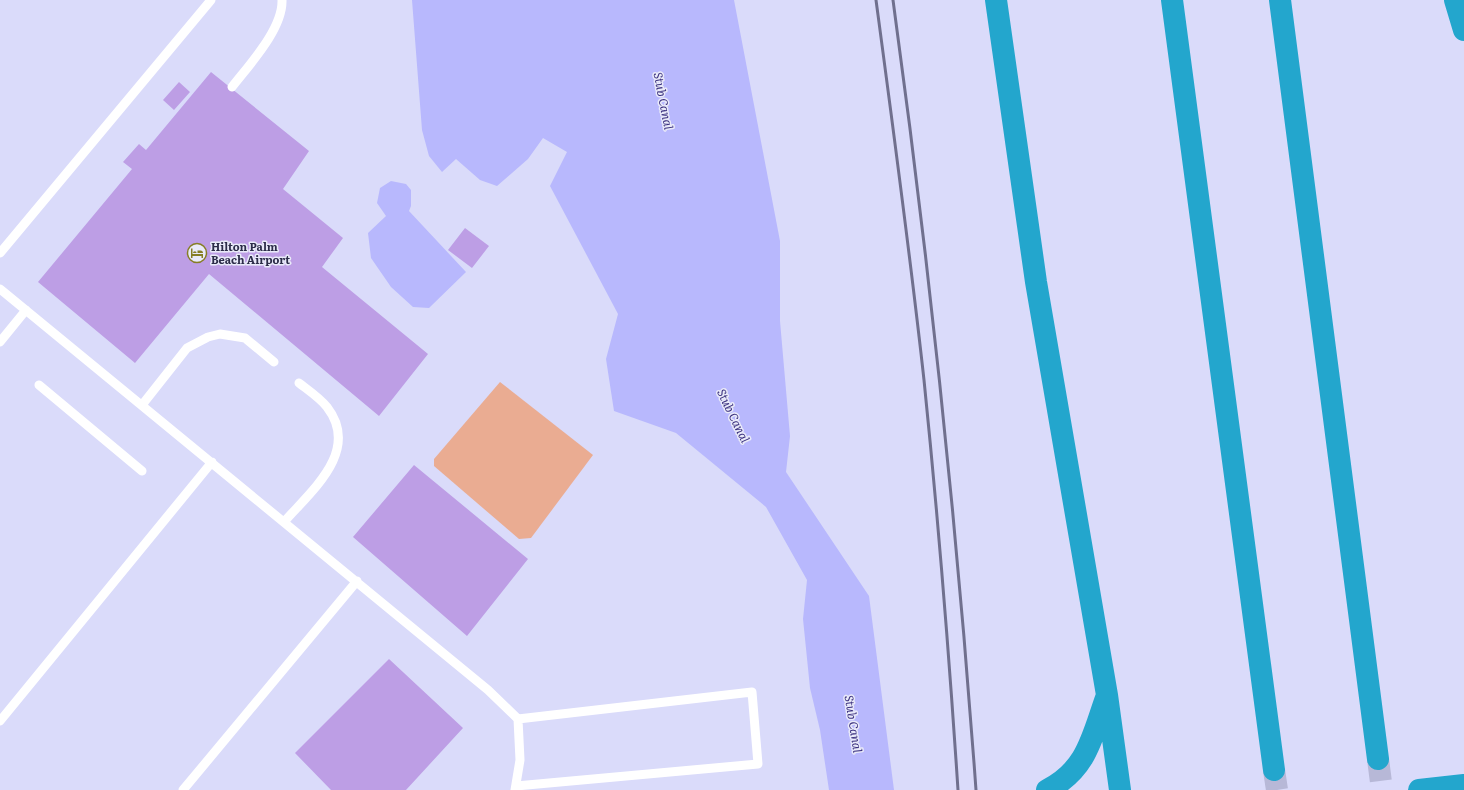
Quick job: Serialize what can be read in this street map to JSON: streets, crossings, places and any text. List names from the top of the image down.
{
  "water": ["Stub Canal"],
  "places": {
    "hotel": ["Hilton Palm Beach Airport"]
  }
}
